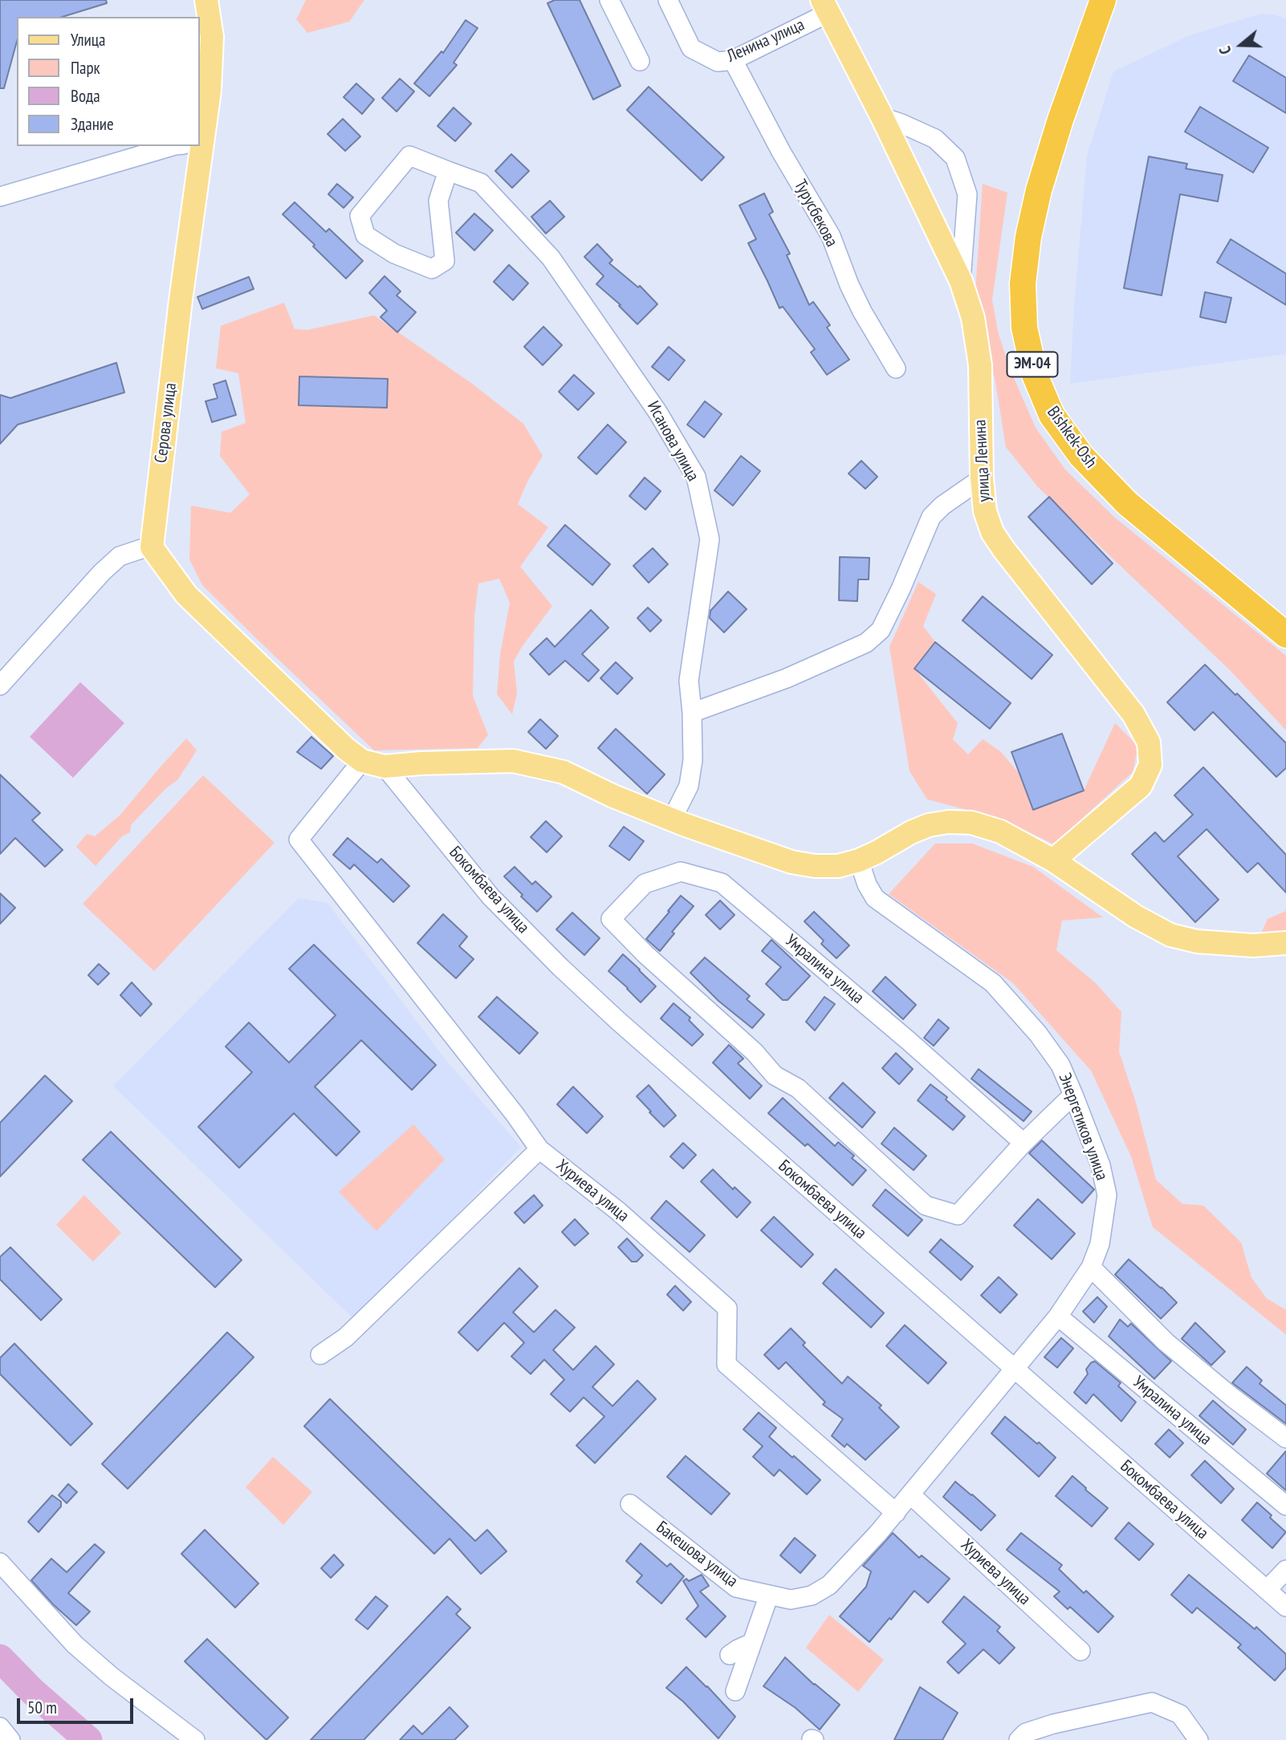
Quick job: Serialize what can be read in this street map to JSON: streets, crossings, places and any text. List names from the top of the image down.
{
  "streets": {
    "highway": ["ЭМ-04", "Bishkek-Osh"],
    "main road": ["Серова улица", "улица Ленина"],
    "street": [
      "Ленина улица",
      "Турусбекова",
      "Исанова улица",
      "Бокомбаева улица",
      "Умралина улица",
      "Энергетиков улица",
      "Хуриева улица",
      "Бакешова улица"
    ]
  },
  "crossings": [
    ["Ленина улица", "Турусбекова"],
    ["Ленина улица", "улица Ленина"],
    ["Бокомбаева улица", "Энергетиков улица"],
    ["Умралина улица", "Энергетиков улица"],
    ["Энергетиков улица", "Хуриева улица"],
    ["Энергетиков улица", "Бакешова улица"],
    ["Хуриева улица", "Бакешова улица"]
  ],
  "legend": [
    "Улица",
    "Парк",
    "Вода",
    "Здание"
  ],
  "scale_bar": "50 m",
  "north": "left"
}
